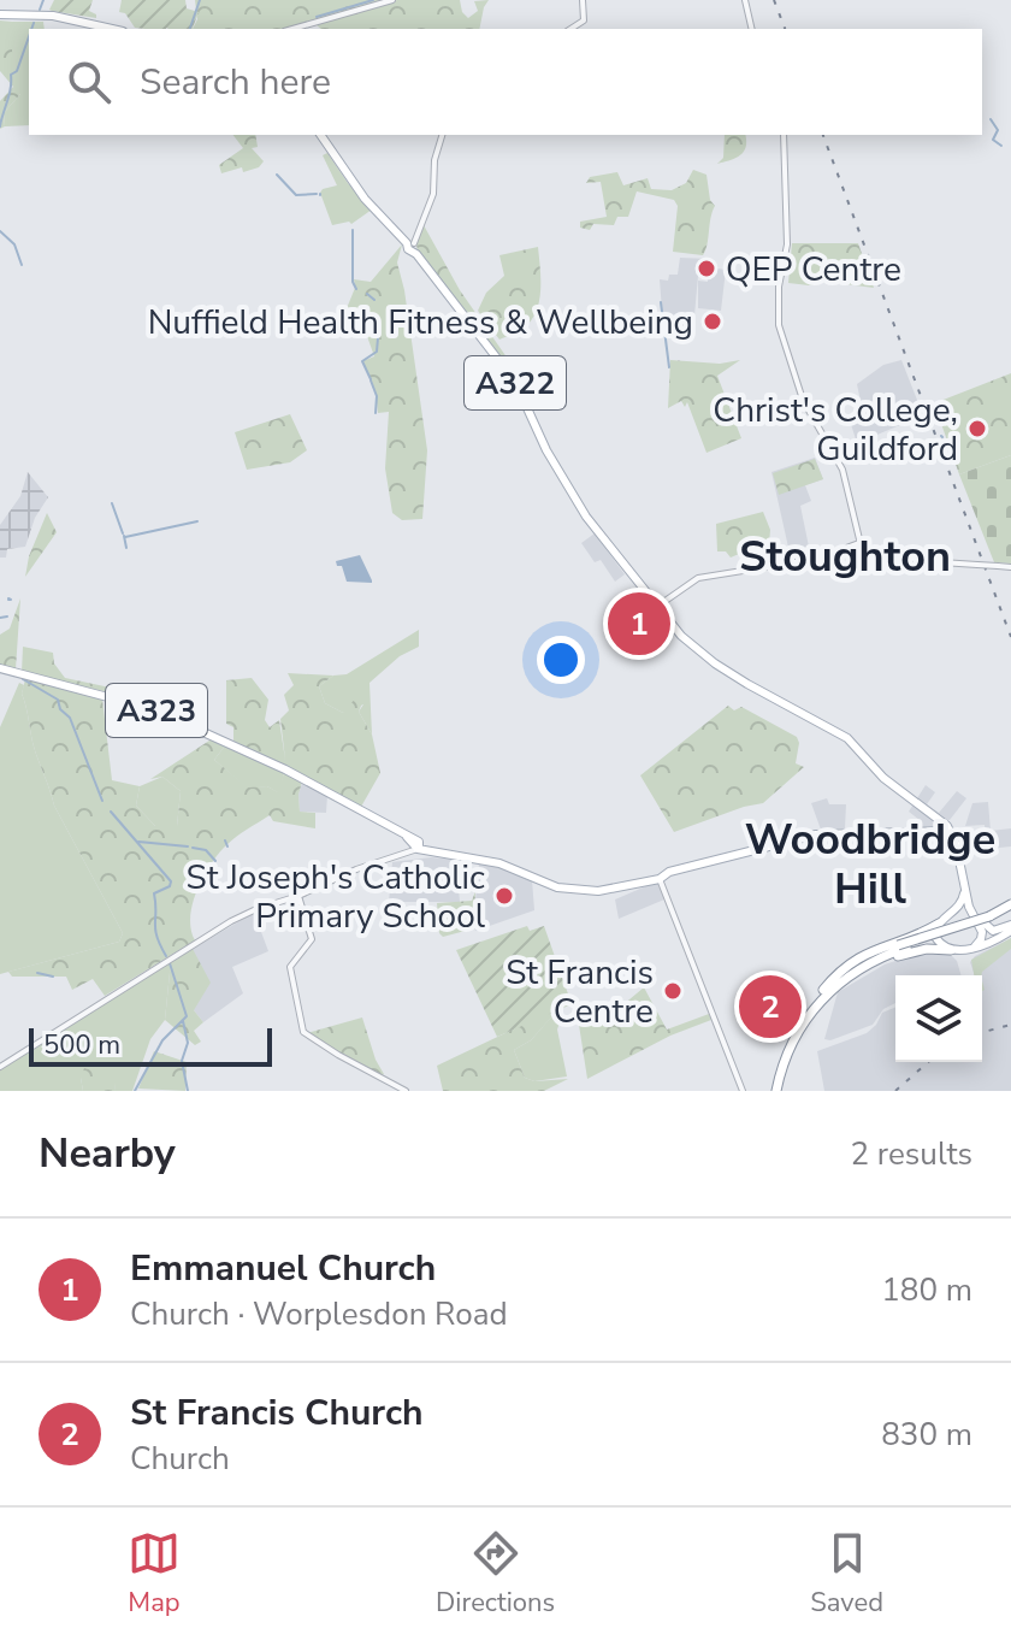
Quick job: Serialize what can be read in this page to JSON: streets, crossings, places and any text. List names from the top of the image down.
{
  "streets": {
    "main road": ["A322", "A323"]
  },
  "districts": ["Stoughton", "Woodbridge Hill"],
  "places": [
    "QEP Centre",
    "Nuffield Health Fitness & Wellbeing",
    "Christ's College, Guildford",
    "St Joseph's Catholic Primary School",
    "St Francis Centre"
  ],
  "scale_bar": "500 m",
  "page": {
    "search": "Search here",
    "pins": ["1", "2"],
    "scale": "500 m",
    "heading": ["Nearby", "2 results"],
    "list": [
      {
        "mark": "1",
        "name": "Emmanuel Church",
        "note": "Church · Worplesdon Road",
        "value": "180 m"
      },
      {
        "mark": "2",
        "name": "St Francis Church",
        "note": "Church",
        "value": "830 m"
      }
    ],
    "nav": ["Map", "Directions", "Saved"]
  }
}
